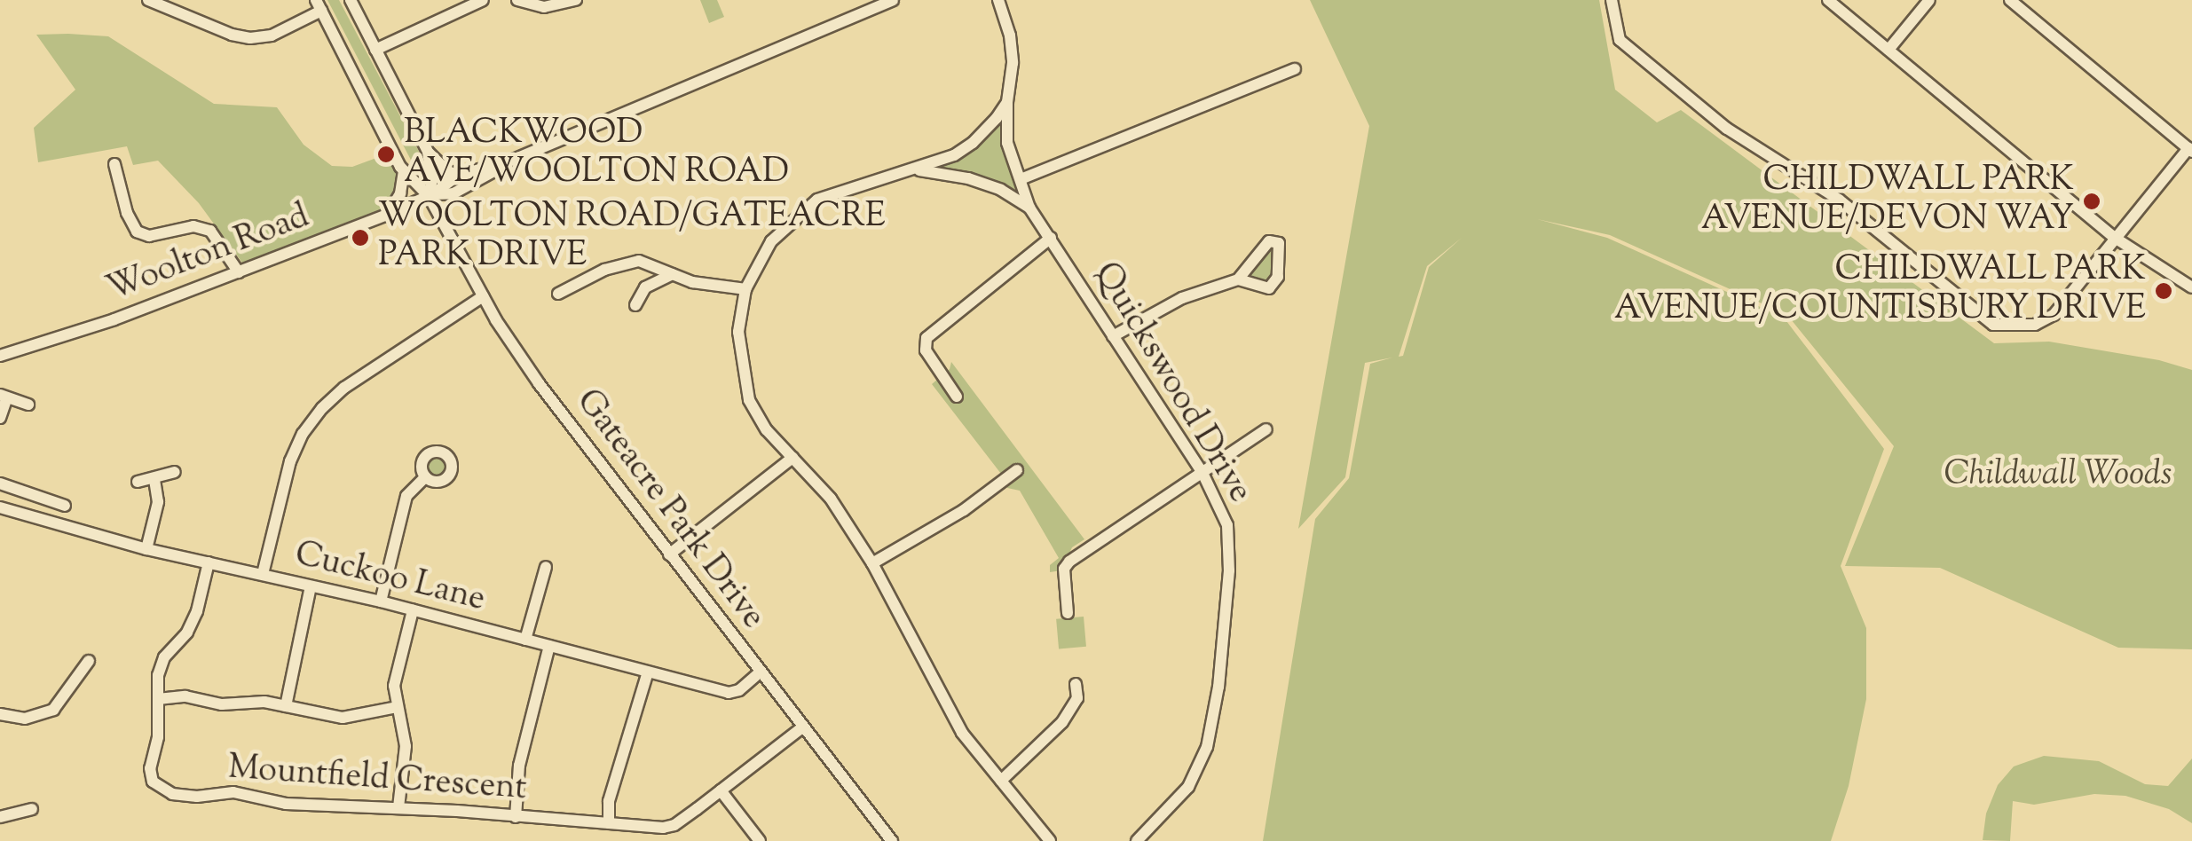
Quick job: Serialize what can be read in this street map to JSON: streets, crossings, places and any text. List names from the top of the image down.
{
  "streets": {
    "street": [
      "Woolton Road",
      "Quickswood Drive",
      "Gateacre Park Drive",
      "Cuckoo Lane",
      "Mountfield Crescent"
    ]
  },
  "crossings": [
    ["Woolton Road", "Gateacre Park Drive"],
    ["Gateacre Park Drive", "Cuckoo Lane"],
    ["Gateacre Park Drive", "Mountfield Crescent"],
    ["Cuckoo Lane", "Mountfield Crescent"]
  ],
  "parks": ["Childwall Woods"],
  "places": [
    "BLACKWOOD AVE/WOOLTON ROAD",
    "CHILDWALL PARK AVENUE/DEVON WAY",
    "WOOLTON ROAD/GATEACRE PARK DRIVE",
    "CHILDWALL PARK AVENUE/COUNTISBURY DRIVE"
  ]
}
